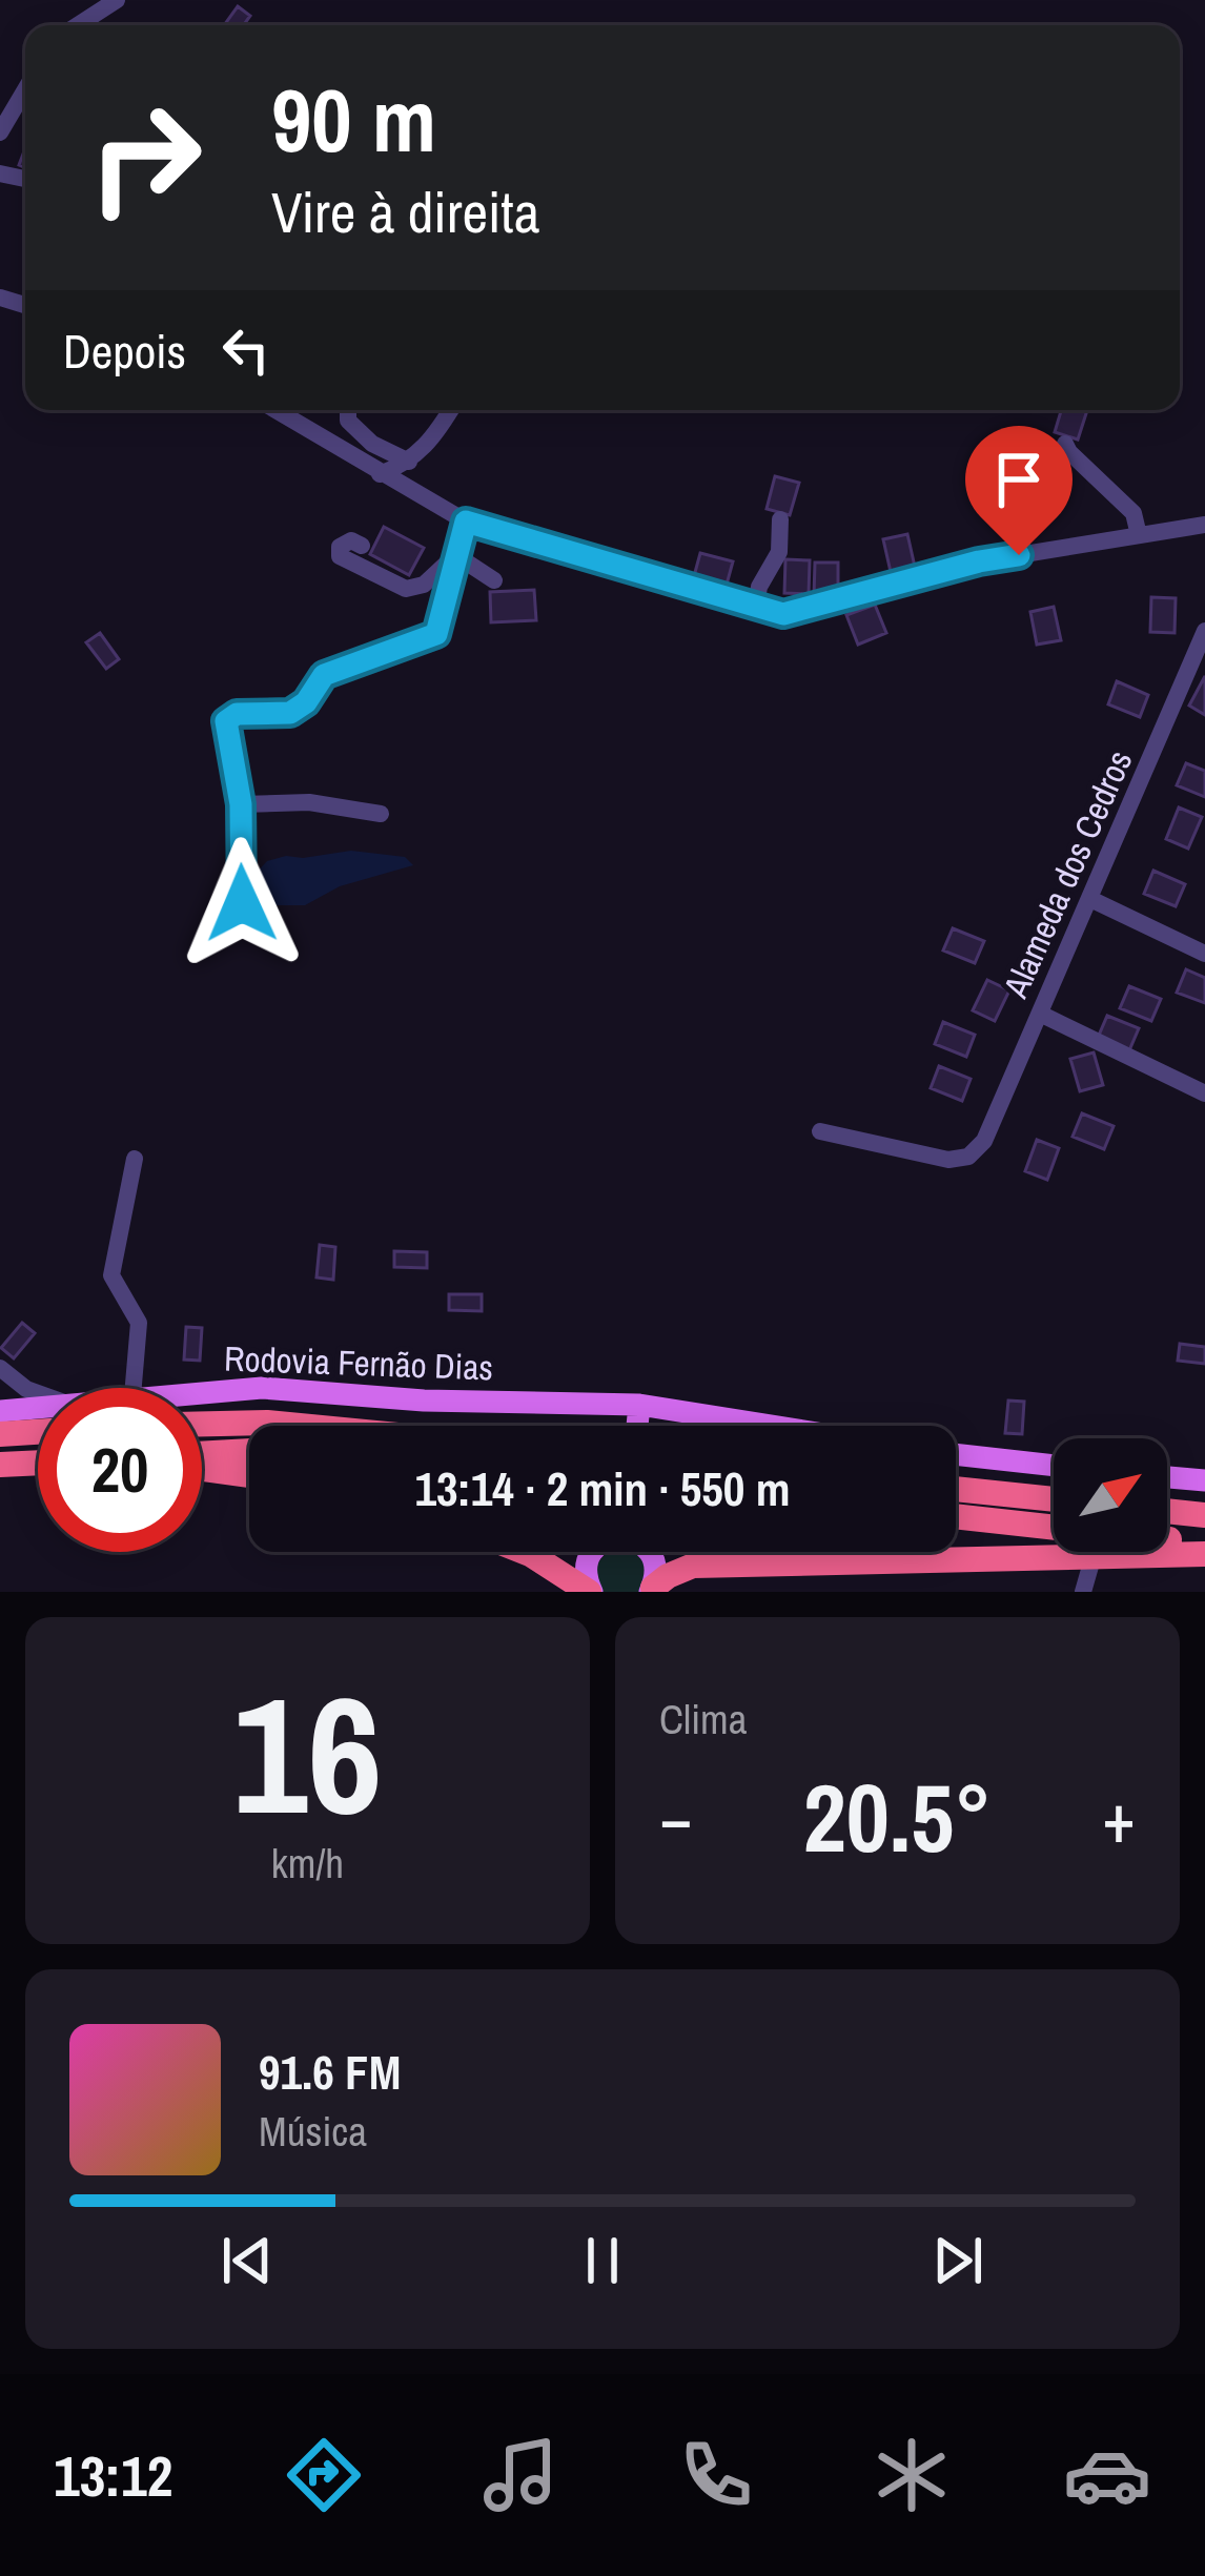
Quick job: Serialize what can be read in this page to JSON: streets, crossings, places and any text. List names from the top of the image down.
{
  "streets": {
    "highway": ["Rodovia Fernão Dias"],
    "street": ["Alameda dos Cedros"]
  },
  "north": "top right",
  "page": {
    "turn": ["90 m", "Vire à direita"],
    "then": "Depois",
    "limit": "20",
    "trip": "13:14 · 2 min · 550 m",
    "tile": [
      ["16", "km/h"],
      "Clima"
    ],
    "heat": ["−", "20.5°", "+"],
    "song": ["91.6 FM", "Música"],
    "tabs": "13:12"
  }
}
